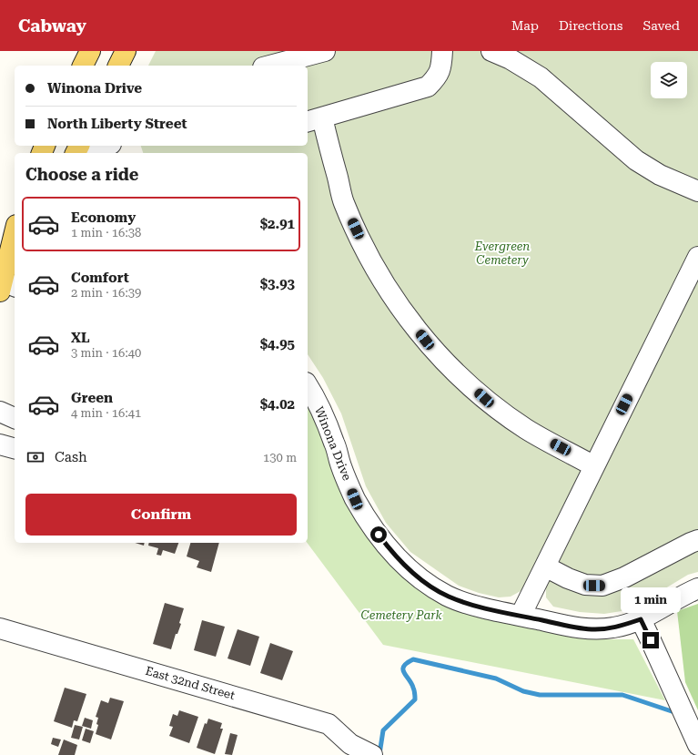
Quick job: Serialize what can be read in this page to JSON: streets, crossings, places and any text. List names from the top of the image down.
{
  "streets": {
    "street": ["Winona Drive", "East 32nd Street"]
  },
  "parks": ["Evergreen Cemetery", "Cemetery Park"],
  "page": {
    "header": "Cabway",
    "nav": ["Map", "Directions", "Saved"],
    "banner": ["Winona Drive", "North Liberty Street"],
    "heading": "Choose a ride",
    "list": [
      {
        "name": "Economy",
        "note": "1 min · 16:38",
        "value": "$2.91"
      },
      {
        "name": "Comfort",
        "note": "2 min · 16:39",
        "value": "$3.93"
      },
      {
        "name": "XL",
        "note": "3 min · 16:40",
        "value": "$4.95"
      },
      {
        "name": "Green",
        "note": "4 min · 16:41",
        "value": "$4.02"
      }
    ],
    "pay": ["Cash", "130 m"],
    "buttons": "Confirm",
    "bubble": "1 min"
  }
}
